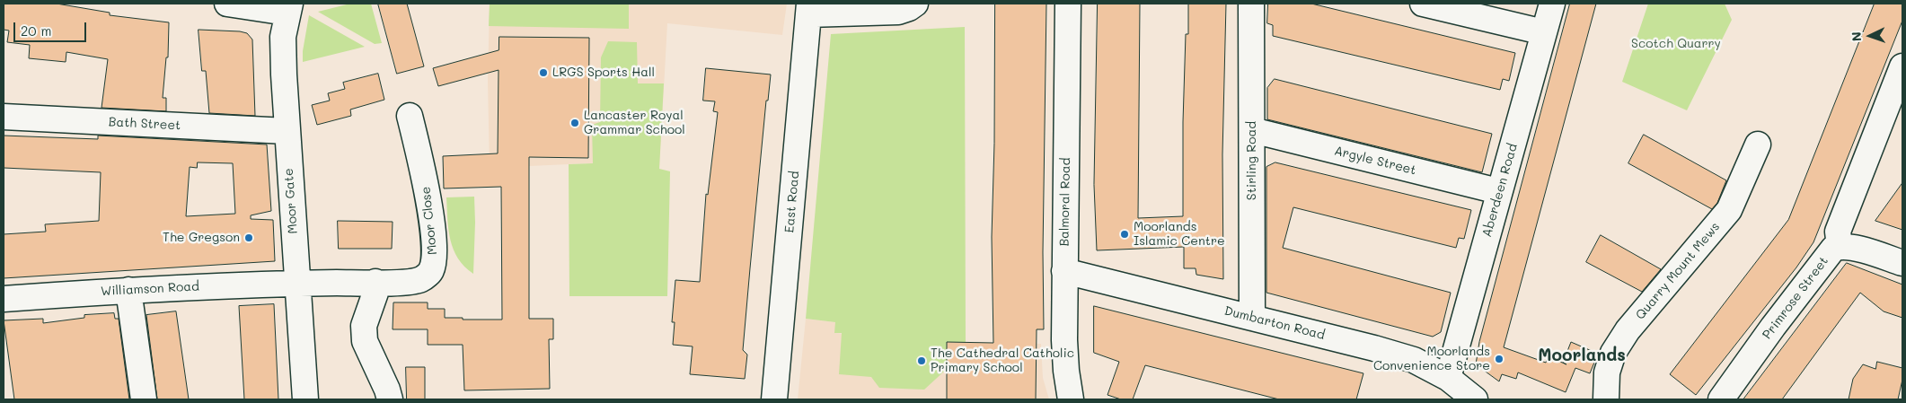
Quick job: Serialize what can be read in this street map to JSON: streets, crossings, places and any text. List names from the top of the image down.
{
  "streets": {
    "street": [
      "Bath Street",
      "Stirling Road",
      "Argyle Street",
      "Aberdeen Road",
      "Moor Gate",
      "East Road",
      "Balmoral Road",
      "Moor Close",
      "Quarry Mount Mews",
      "Williamson Road",
      "Primrose Street",
      "Dumbarton Road"
    ]
  },
  "crossings": [
    ["Bath Street", "Moor Gate"],
    ["Stirling Road", "Argyle Street"],
    ["Stirling Road", "Dumbarton Road"],
    ["Argyle Street", "Aberdeen Road"],
    ["Aberdeen Road", "Dumbarton Road"],
    ["Moor Gate", "Moor Close"],
    ["Moor Gate", "Williamson Road"],
    ["Balmoral Road", "Dumbarton Road"],
    ["Moor Close", "Williamson Road"]
  ],
  "districts": ["Moorlands"],
  "parks": ["Scotch Quarry"],
  "places": [
    "LRGS Sports Hall",
    "Lancaster Royal Grammar School",
    "Moorlands Islamic Centre",
    "The Gregson",
    "Moorlands Convenience Store",
    "The Cathedral Catholic Primary School"
  ],
  "scale_bar": "20 m",
  "north": "left"
}
